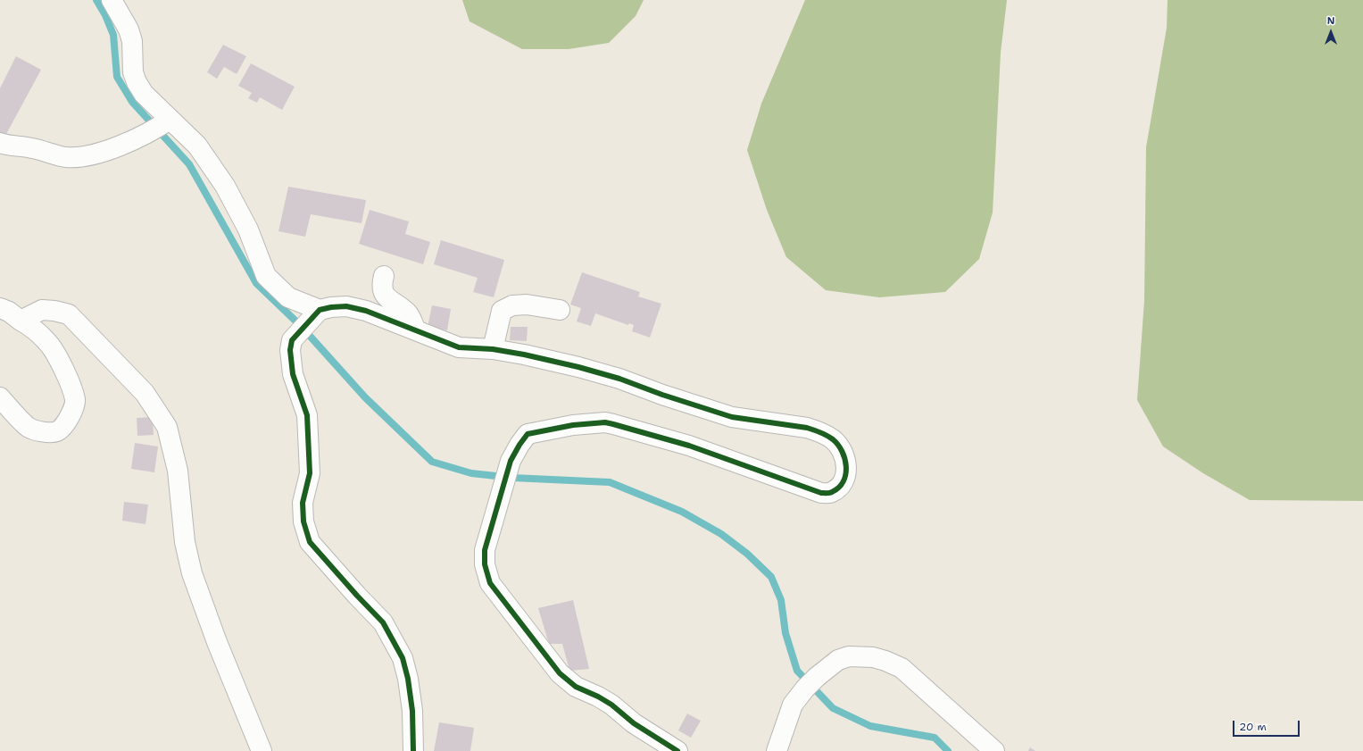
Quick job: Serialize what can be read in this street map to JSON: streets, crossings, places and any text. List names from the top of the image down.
{
  "scale_bar": "20 m",
  "north": "top"
}
